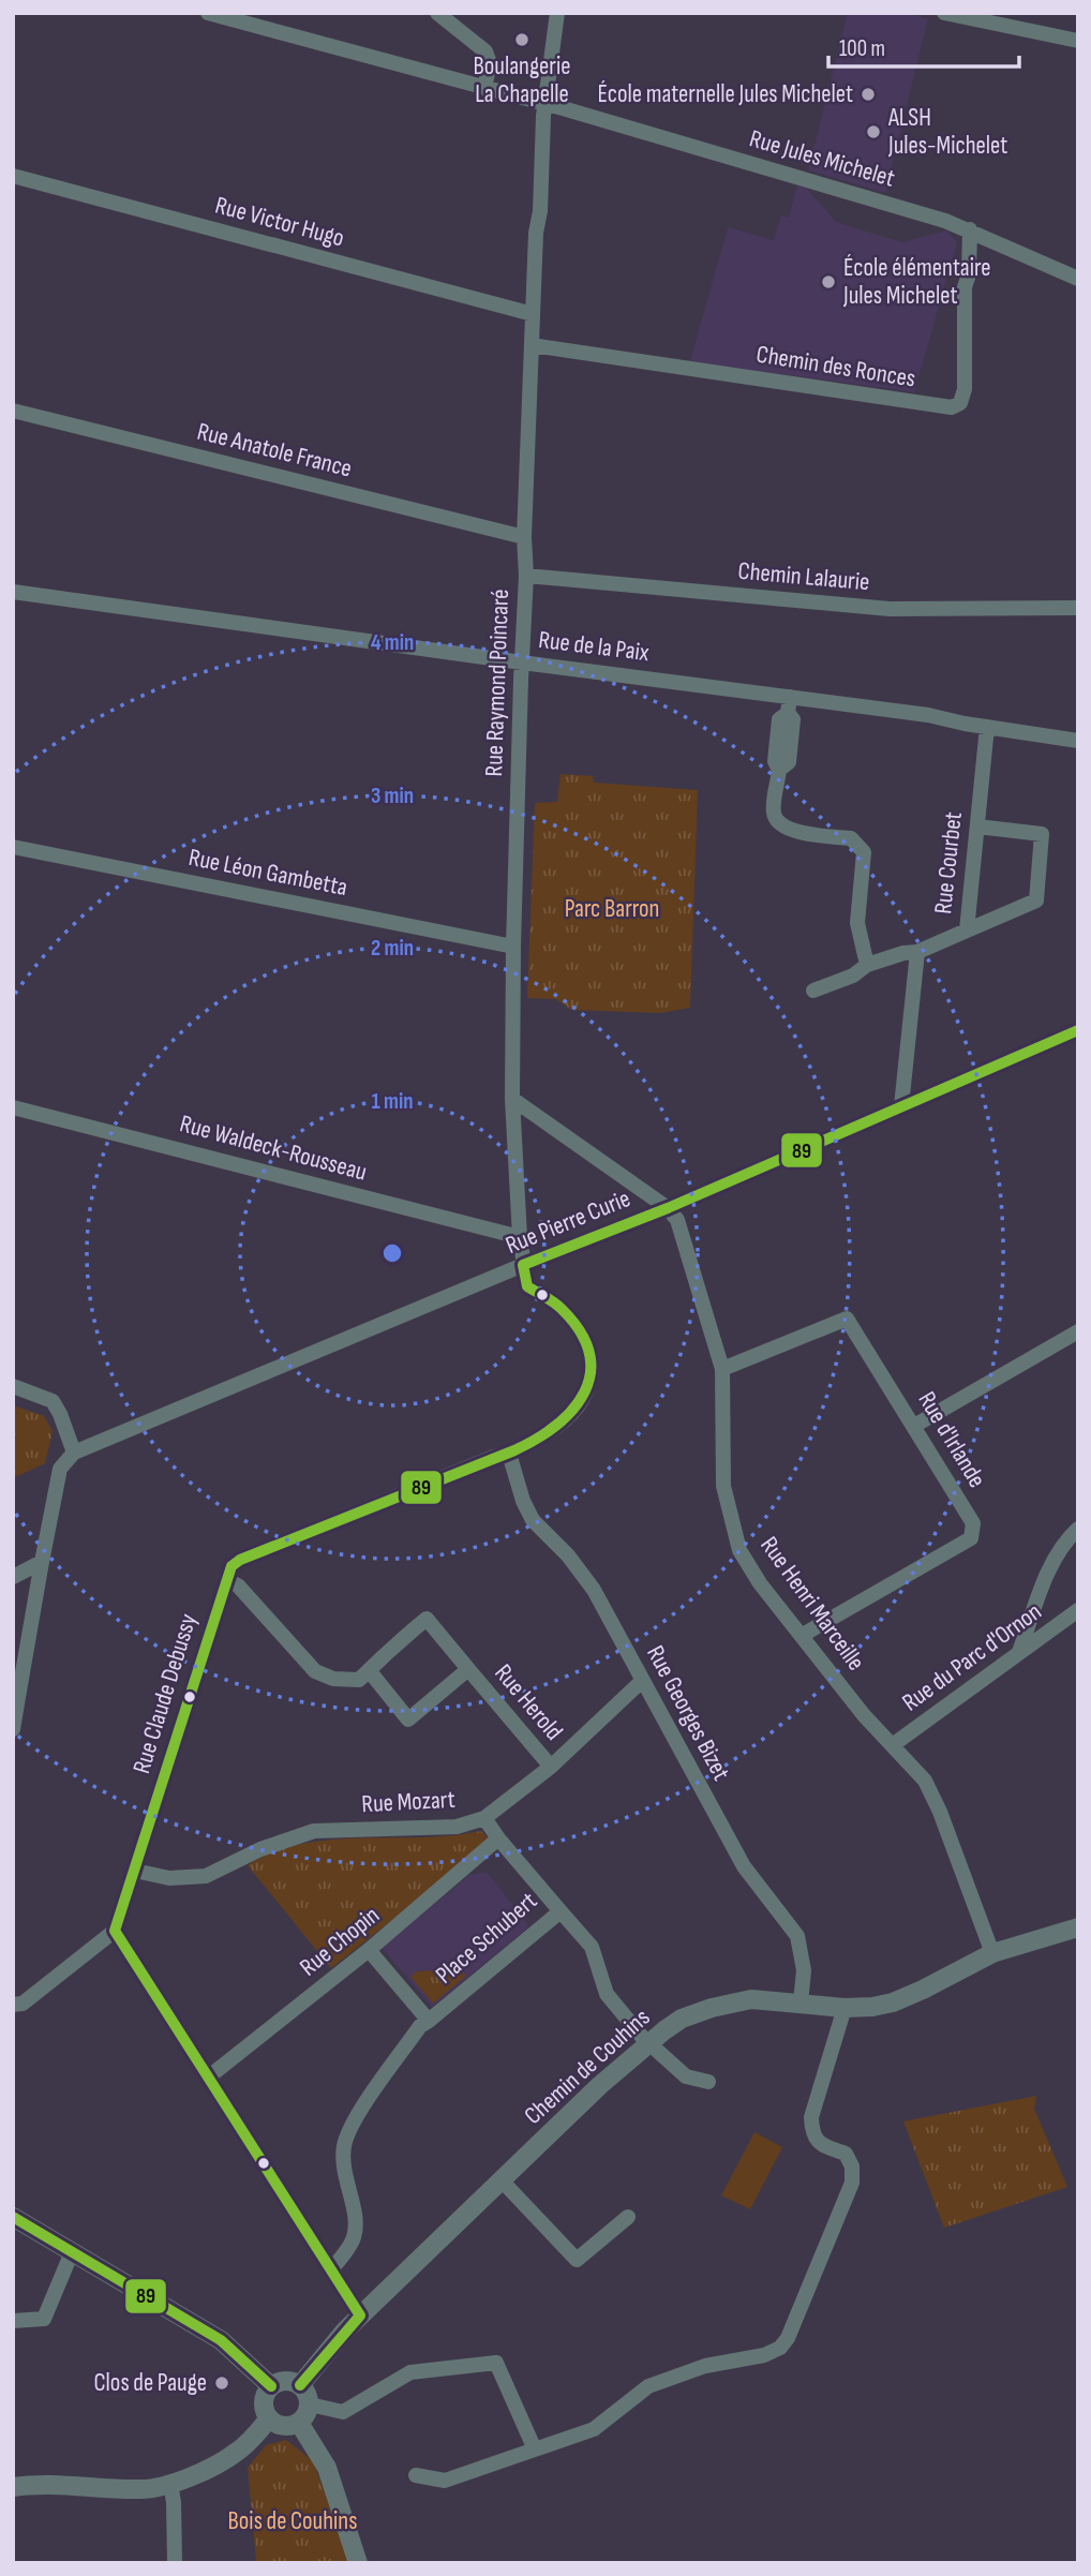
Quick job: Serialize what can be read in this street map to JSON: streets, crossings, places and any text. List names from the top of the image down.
{
  "streets": {
    "street": [
      "Rue Jules Michelet",
      "Rue Victor Hugo",
      "Chemin des Ronces",
      "Rue Anatole France",
      "Chemin Lalaurie",
      "Rue de la Paix",
      "Rue Raymond Poincaré",
      "Rue Courbet",
      "Rue Léon Gambetta",
      "Rue Waldeck-Rousseau",
      "Rue Pierre Curie",
      "Rue d'Irlande",
      "Rue Henri Marceille",
      "Rue du Parc d'Ornon",
      "Rue Claude Debussy",
      "Rue Herold",
      "Rue Georges Bizet",
      "Rue Mozart",
      "Place Schubert",
      "Rue Chopin",
      "Chemin de Couhins"
    ]
  },
  "crossings": [
    ["Rue Jules Michelet", "Chemin des Ronces"],
    ["Rue Jules Michelet", "Rue Raymond Poincaré"],
    ["Rue Victor Hugo", "Rue Raymond Poincaré"],
    ["Chemin des Ronces", "Rue Raymond Poincaré"],
    ["Rue Anatole France", "Rue Raymond Poincaré"],
    ["Chemin Lalaurie", "Rue Raymond Poincaré"],
    ["Rue de la Paix", "Rue Raymond Poincaré"],
    ["Rue de la Paix", "Rue Courbet"],
    ["Rue Raymond Poincaré", "Rue Léon Gambetta"],
    ["Rue Raymond Poincaré", "Rue Waldeck-Rousseau"],
    ["Rue Raymond Poincaré", "Rue Pierre Curie"],
    ["Rue Raymond Poincaré", "Rue Claude Debussy"],
    ["Rue Pierre Curie", "Rue Henri Marceille"],
    ["Rue Pierre Curie", "Rue Claude Debussy"],
    ["Rue d'Irlande", "Rue Henri Marceille"],
    ["Rue Henri Marceille", "Rue du Parc d'Ornon"],
    ["Rue Henri Marceille", "Chemin de Couhins"],
    ["Rue Claude Debussy", "Rue Georges Bizet"],
    ["Rue Claude Debussy", "Rue Mozart"],
    ["Rue Herold", "Rue Mozart"],
    ["Rue Georges Bizet", "Rue Mozart"],
    ["Rue Georges Bizet", "Chemin de Couhins"],
    ["Rue Mozart", "Place Schubert"],
    ["Place Schubert", "Rue Chopin"]
  ],
  "parks": ["Parc Barron", "Bois de Couhins"],
  "places": [
    "Boulangerie La Chapelle",
    "École maternelle Jules Michelet",
    "ALSH Jules-Michelet",
    "École élémentaire Jules Michelet",
    "Clos de Pauge"
  ],
  "lines": ["transit line 89"],
  "scale_bar": "100 m",
  "rings": [
    "4 min",
    "3 min",
    "2 min",
    "1 min"
  ]
}
